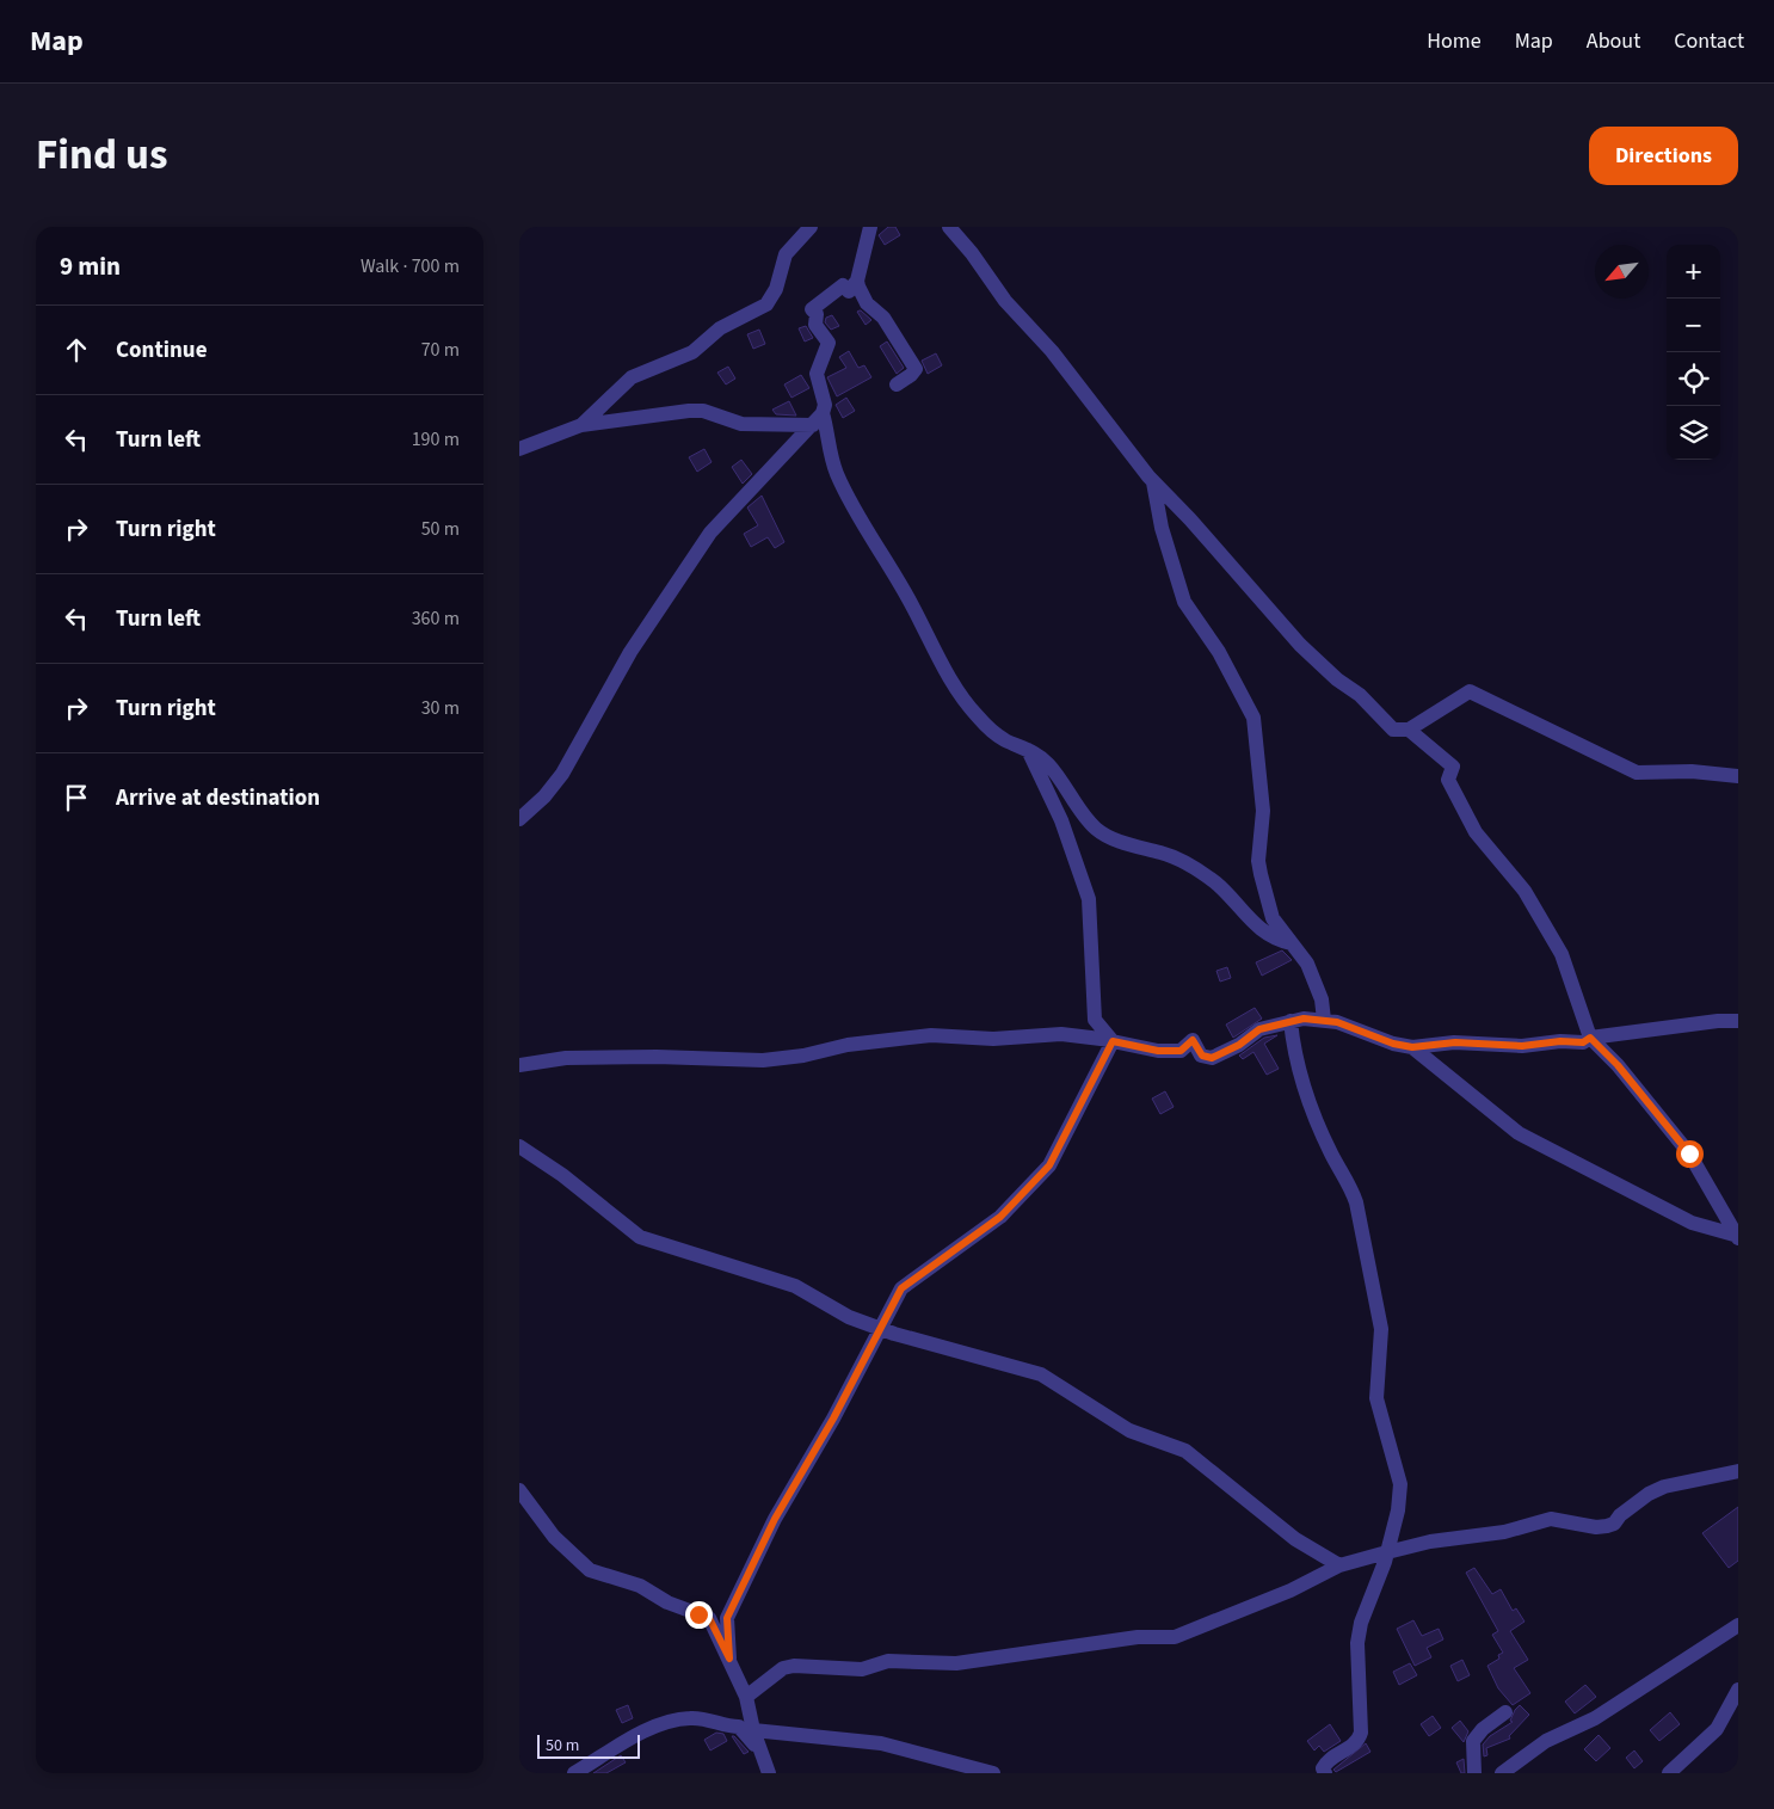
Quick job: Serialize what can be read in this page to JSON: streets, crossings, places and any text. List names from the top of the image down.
{
  "scale_bar": "50 m",
  "north": "bottom left",
  "page": {
    "header": "Map",
    "nav": [
      "Home",
      "Map",
      "About",
      "Contact"
    ],
    "title": "Find us",
    "buttons": "Directions",
    "heading": ["9 min", "Walk · 700 m"],
    "map_buttons": ["+", "−"],
    "list": [
      ["Continue", "70 m"],
      ["Turn left", "190 m"],
      ["Turn right", "50 m"],
      ["Turn left", "360 m"],
      ["Turn right", "30 m"],
      "Arrive at destination"
    ],
    "scale": "50 m"
  }
}
